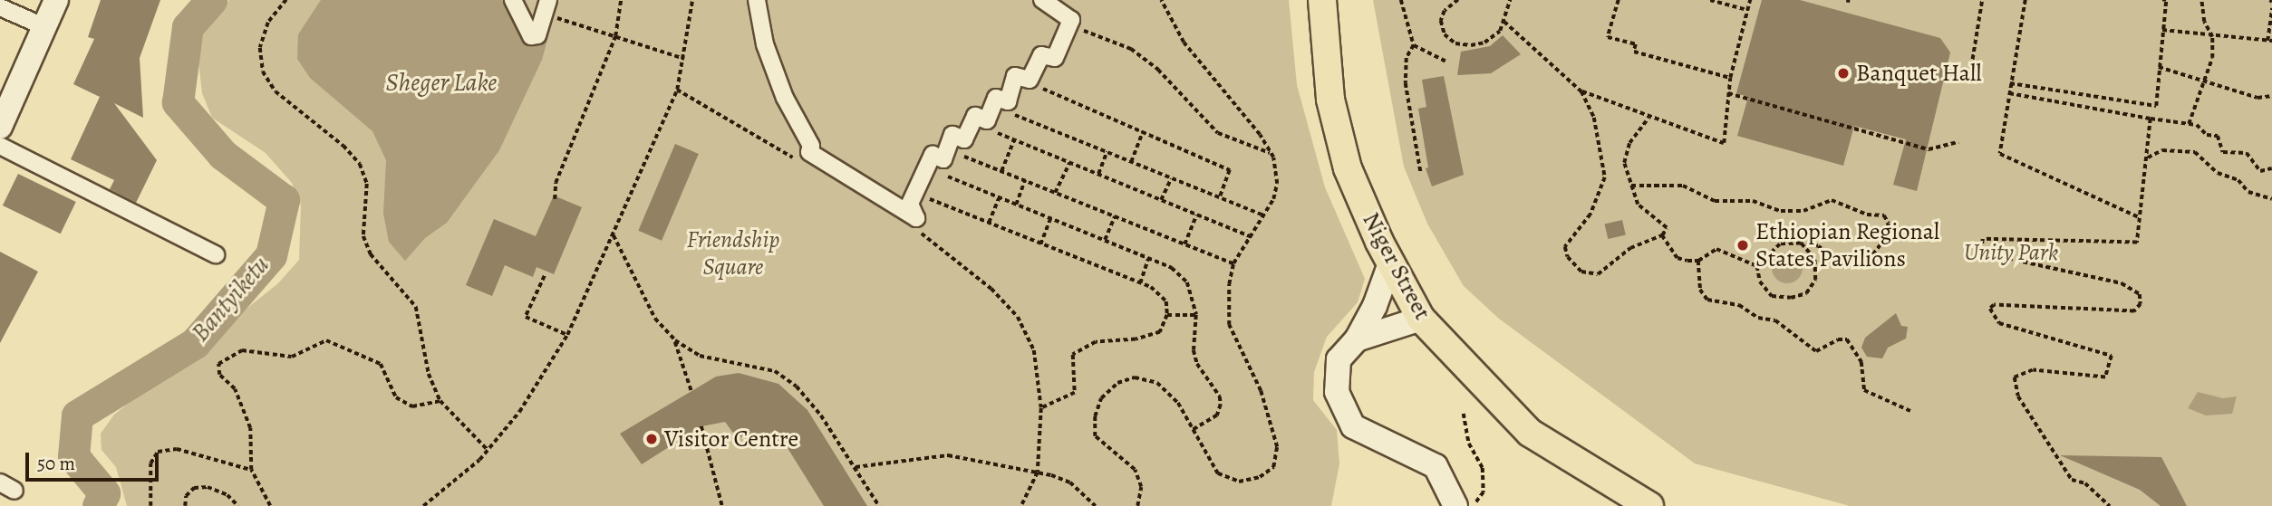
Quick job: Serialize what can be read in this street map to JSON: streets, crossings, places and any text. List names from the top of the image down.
{
  "streets": {
    "main road": ["Niger Street"]
  },
  "water": ["Sheger Lake", "Bantyiketu"],
  "parks": ["Friendship Square", "Unity Park"],
  "places": ["Banquet Hall", "Ethiopian Regional States Pavilions", "Visitor Centre"],
  "scale_bar": "50 m"
}
